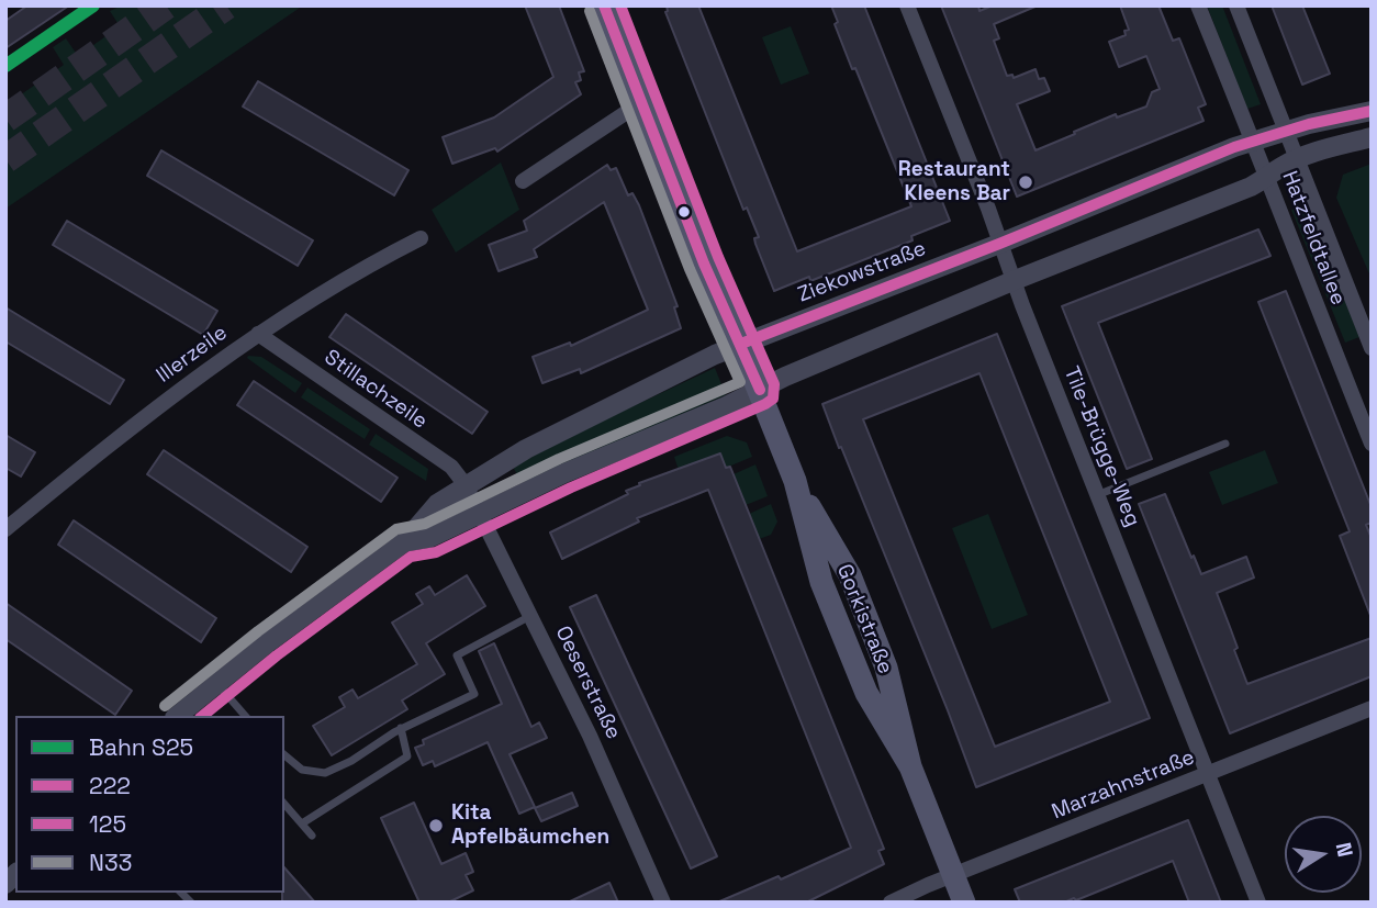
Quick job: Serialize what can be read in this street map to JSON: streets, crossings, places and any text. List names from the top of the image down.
{
  "streets": {
    "main road": ["Gorkistraße"],
    "street": [
      "Hatzfeldtallee",
      "Ziekowstraße",
      "Illerzeile",
      "Stillachzeile",
      "Tile-Brügge-Weg",
      "Oeserstraße",
      "Marzahnstraße"
    ]
  },
  "crossings": [
    ["Hatzfeldtallee", "Ziekowstraße"],
    ["Ziekowstraße", "Stillachzeile"],
    ["Ziekowstraße", "Tile-Brügge-Weg"],
    ["Ziekowstraße", "Gorkistraße"],
    ["Ziekowstraße", "Oeserstraße"],
    ["Illerzeile", "Stillachzeile"],
    ["Stillachzeile", "Oeserstraße"],
    ["Tile-Brügge-Weg", "Marzahnstraße"],
    ["Gorkistraße", "Marzahnstraße"]
  ],
  "places": ["Restaurant Kleens Bar", "Kita Apfelbäumchen"],
  "lines": [
    "rail line S25",
    "transit line 222",
    "transit line 125",
    "transit line N33"
  ],
  "legend": [
    "Bahn S25",
    "222",
    "125",
    "N33"
  ],
  "north": "right"
}
